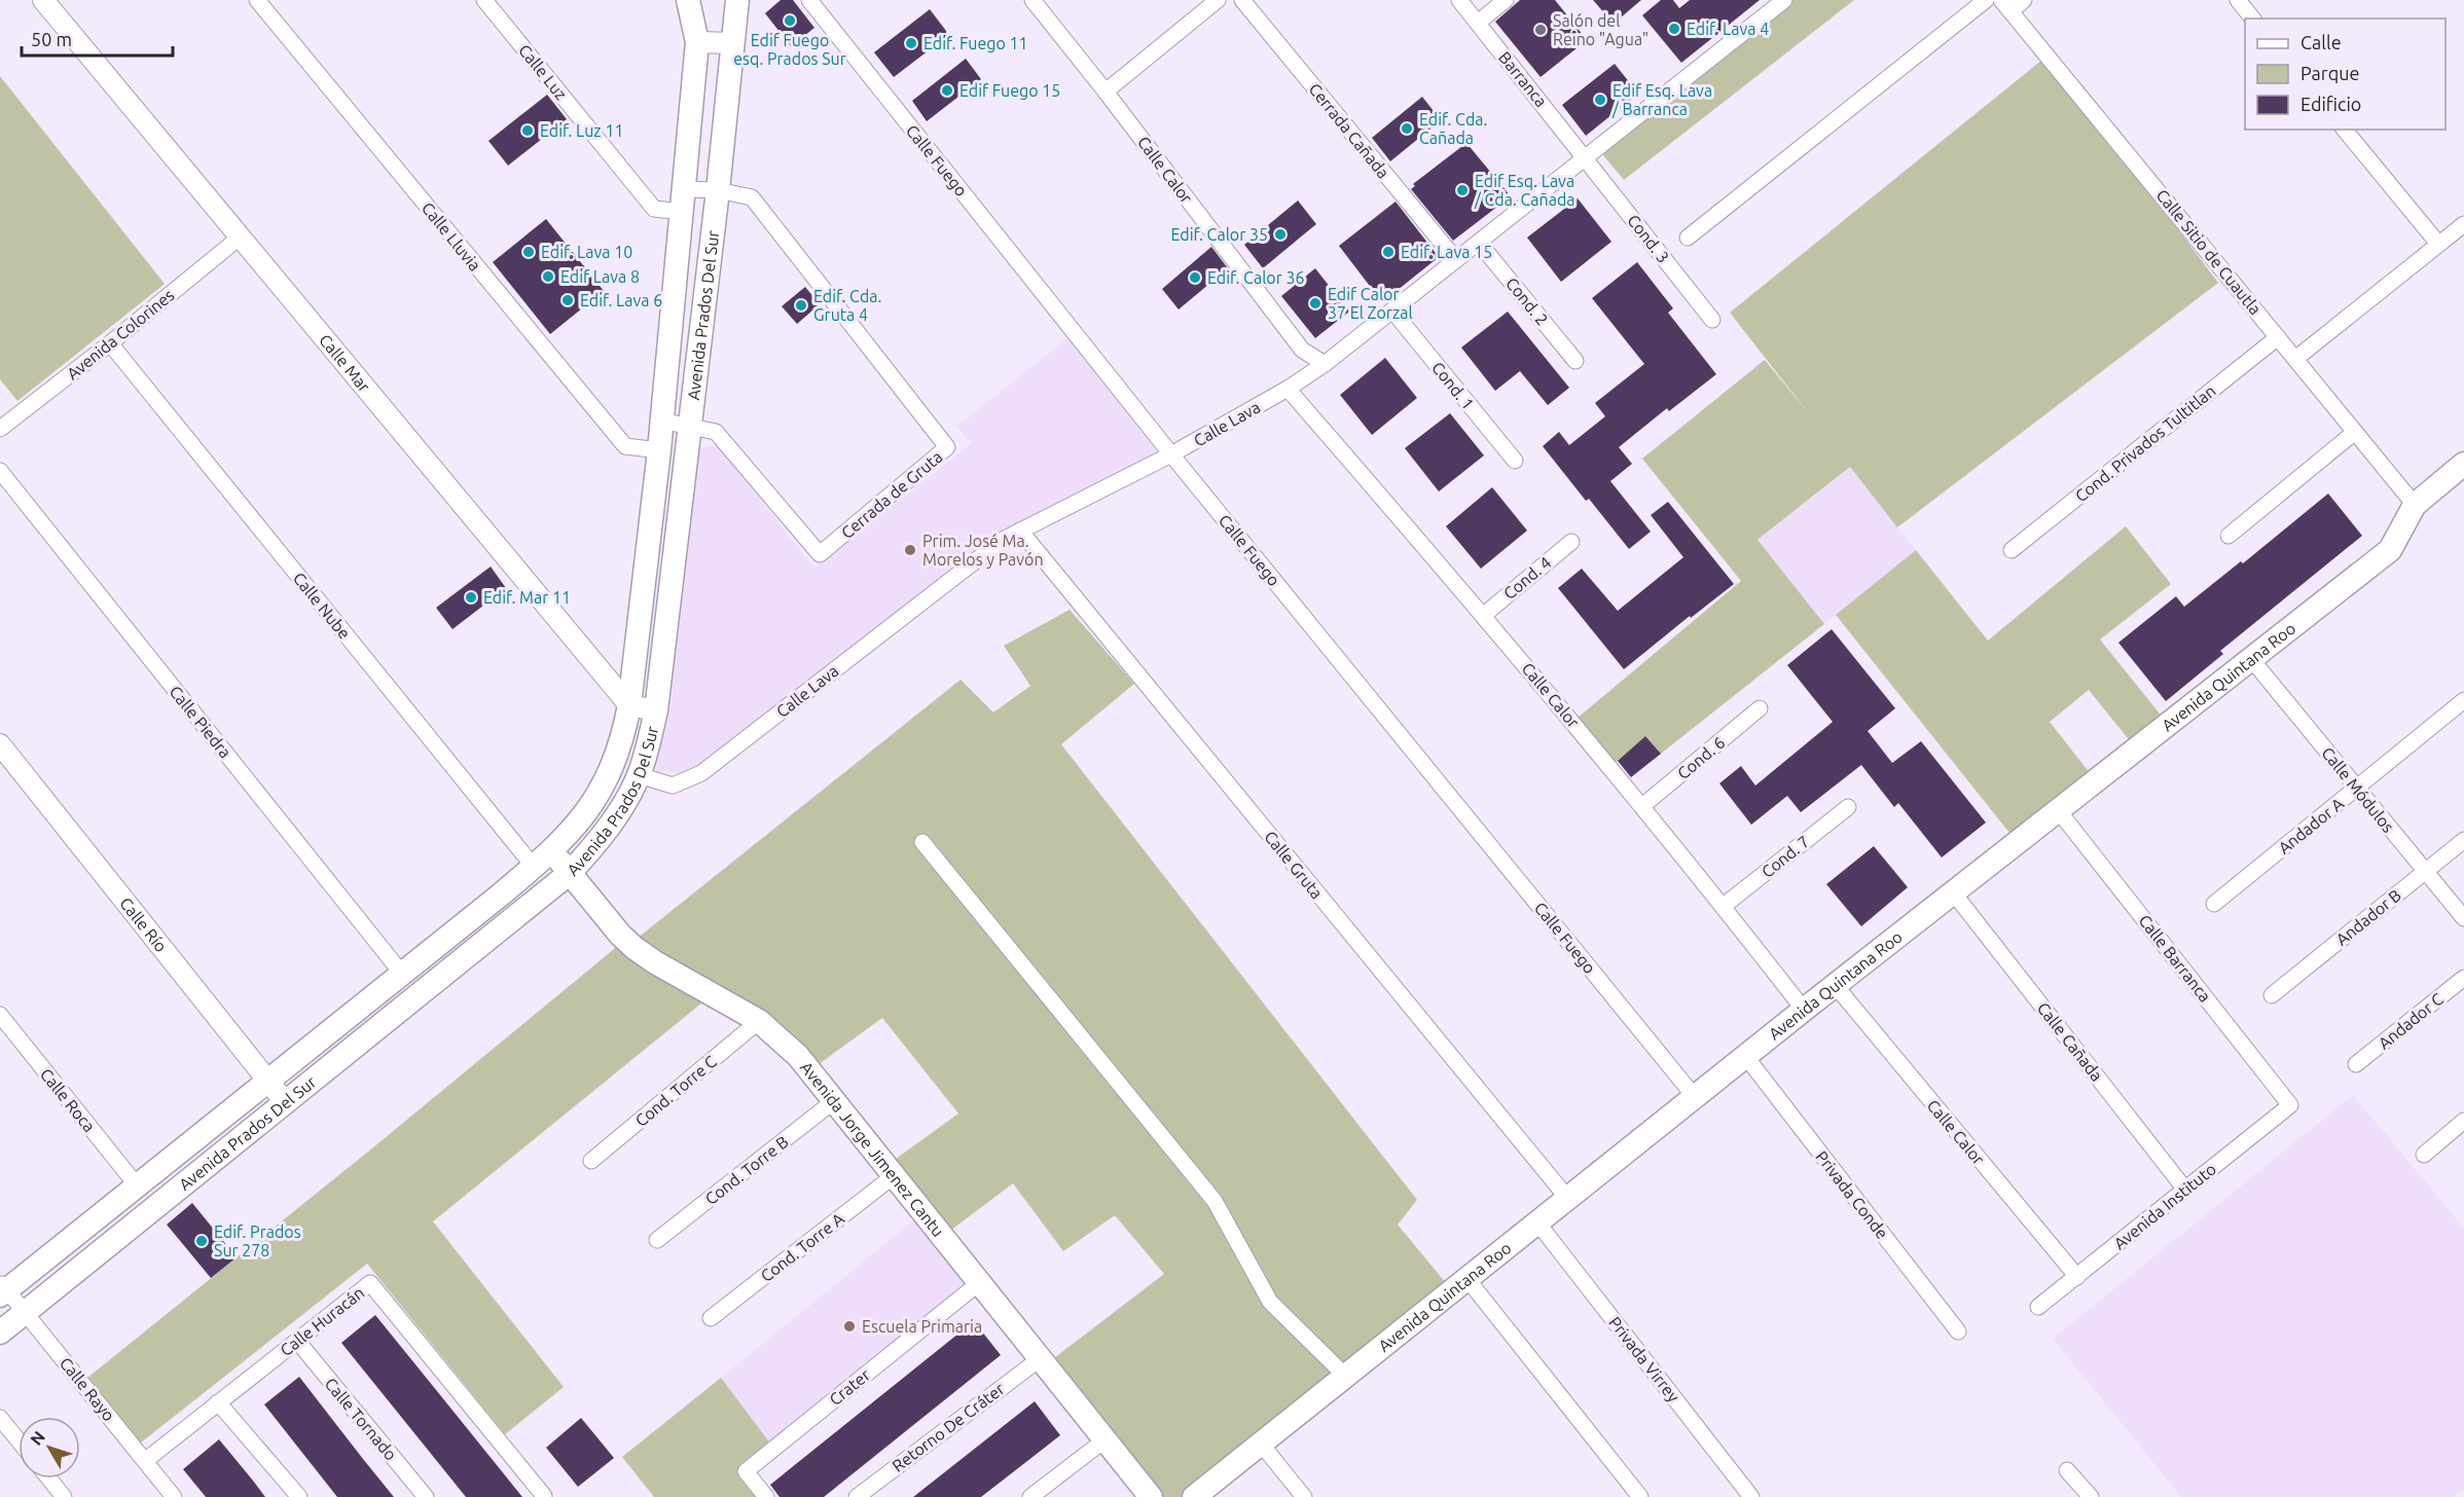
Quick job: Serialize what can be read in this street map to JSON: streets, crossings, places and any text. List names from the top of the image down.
{
  "streets": {
    "main road": ["Avenida Prados Del Sur", "Avenida Quintana Roo", "Avenida Jorge Jimenez Cantu"],
    "street": [
      "Calle Luz",
      "Barranca",
      "Cerrada Cañada",
      "Calle Fuego",
      "Calle Calor",
      "Calle Lluvia",
      "Cond. 3",
      "Calle Sitio de Cuautla",
      "Cond. 2",
      "Avenida Colorines",
      "Calle Mar",
      "Cond. 1",
      "Calle Lava",
      "Cond. Privados Tultitlan",
      "Cerrada de Gruta",
      "Cond. 4",
      "Calle Nube",
      "Calle Piedra",
      "Cond. 6",
      "Calle Módulos",
      "Andador A",
      "Cond. 7",
      "Calle Gruta",
      "Andador B",
      "Calle Río",
      "Calle Barranca",
      "Andador C",
      "Calle Cañada",
      "Cond. Torre C",
      "Calle Roca",
      "Cond. Torre B",
      "Privada Conde",
      "Avenida Instituto",
      "Cond. Torre A",
      "Calle Huracán",
      "Privada Virrey",
      "Crater",
      "Calle Rayo",
      "Calle Tornado",
      "Retorno De Cráter"
    ]
  },
  "crossings": [
    ["Calle Luz", "Avenida Prados Del Sur"],
    ["Barranca", "Cond. 3"],
    ["Barranca", "Calle Lava"],
    ["Cerrada Cañada", "Calle Lava"],
    ["Calle Fuego", "Calle Lava"],
    ["Calle Fuego", "Avenida Quintana Roo"],
    ["Calle Calor", "Calle Lava"],
    ["Calle Calor", "Cond. 4"],
    ["Calle Calor", "Avenida Quintana Roo"],
    ["Calle Calor", "Cond. 6"],
    ["Calle Calor", "Cond. 7"],
    ["Calle Calor", "Avenida Instituto"],
    ["Calle Lluvia", "Avenida Prados Del Sur"],
    ["Cond. 3", "Calle Lava"],
    ["Calle Sitio de Cuautla", "Cond. Privados Tultitlan"],
    ["Calle Sitio de Cuautla", "Avenida Quintana Roo"],
    ["Cond. 2", "Calle Lava"],
    ["Avenida Prados Del Sur", "Calle Mar"],
    ["Avenida Prados Del Sur", "Calle Lava"],
    ["Avenida Prados Del Sur", "Cerrada de Gruta"],
    ["Avenida Prados Del Sur", "Calle Nube"],
    ["Avenida Prados Del Sur", "Calle Piedra"],
    ["Avenida Prados Del Sur", "Calle Río"],
    ["Avenida Prados Del Sur", "Calle Roca"],
    ["Avenida Prados Del Sur", "Avenida Jorge Jimenez Cantu"],
    ["Avenida Prados Del Sur", "Calle Rayo"],
    ["Avenida Colorines", "Calle Mar"],
    ["Avenida Colorines", "Calle Nube"],
    ["Cond. 1", "Calle Lava"],
    ["Calle Lava", "Calle Gruta"],
    ["Calle Nube", "Avenida Jorge Jimenez Cantu"],
    ["Avenida Quintana Roo", "Calle Módulos"],
    ["Avenida Quintana Roo", "Calle Gruta"],
    ["Avenida Quintana Roo", "Calle Barranca"],
    ["Avenida Quintana Roo", "Calle Cañada"],
    ["Avenida Quintana Roo", "Privada Conde"],
    ["Avenida Quintana Roo", "Privada Virrey"],
    ["Calle Módulos", "Andador A"],
    ["Calle Módulos", "Andador B"],
    ["Calle Barranca", "Avenida Instituto"],
    ["Calle Cañada", "Avenida Instituto"],
    ["Cond. Torre C", "Avenida Jorge Jimenez Cantu"],
    ["Avenida Jorge Jimenez Cantu", "Cond. Torre B"],
    ["Avenida Jorge Jimenez Cantu", "Cond. Torre A"],
    ["Avenida Jorge Jimenez Cantu", "Crater"],
    ["Avenida Jorge Jimenez Cantu", "Retorno De Cráter"],
    ["Calle Huracán", "Calle Rayo"],
    ["Calle Huracán", "Calle Tornado"]
  ],
  "places": [
    "Edif Fuego esq. Prados Sur",
    "Edif. Lava 4",
    "Salón del Reino \"Agua\"",
    "Edif. Fuego 11",
    "Edif Fuego 15",
    "Edif Esq. Lava / Barranca",
    "Edif. Cda. Cañada",
    "Edif. Luz 11",
    "Edif Esq. Lava / Cda. Cañada",
    "Edif. Calor 35",
    "Edif. Lava 10",
    "Edif. Lava 15",
    "Edif Lava 8",
    "Edif. Calor 36",
    "Edif. Lava 6",
    "Edif Calor 37 El Zorzal",
    "Edif. Cda. Gruta 4",
    "Prim. José Ma. Morelos y Pavón",
    "Edif. Mar 11",
    "Edif. Prados Sur 278",
    "Escuela Primaria"
  ],
  "legend": ["Calle", "Parque", "Edificio"],
  "scale_bar": "50 m",
  "north": "top left"
}
